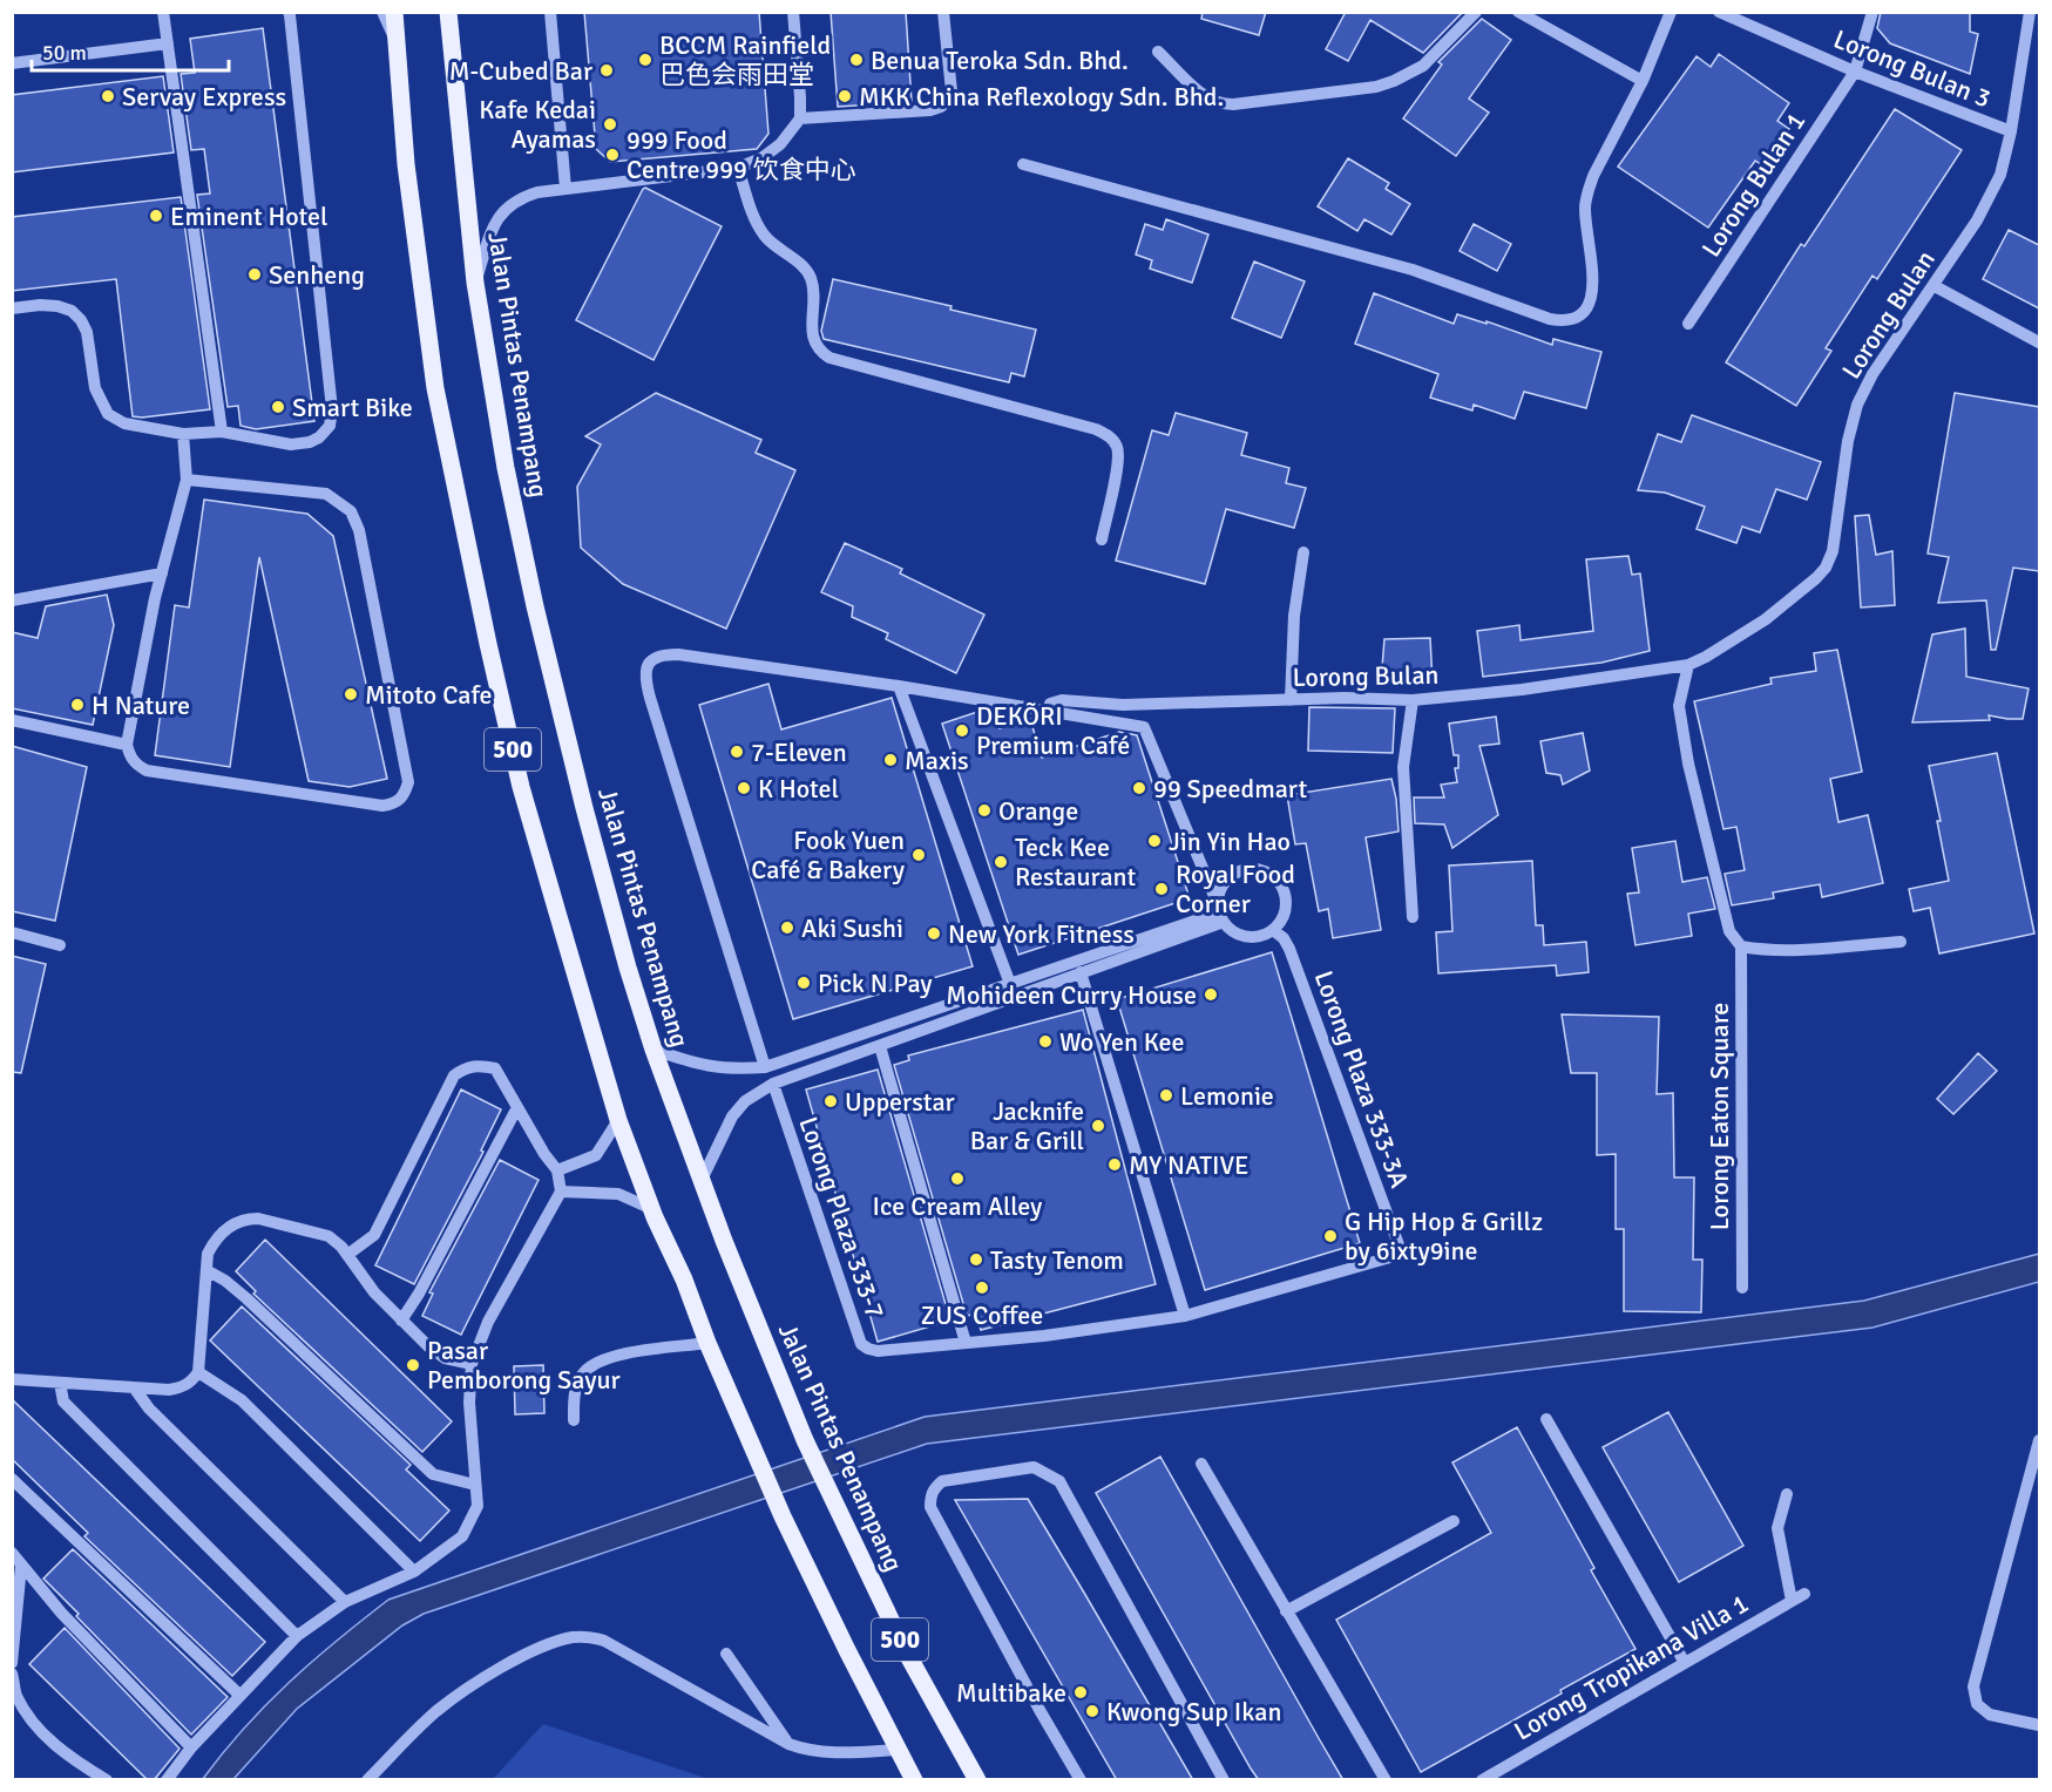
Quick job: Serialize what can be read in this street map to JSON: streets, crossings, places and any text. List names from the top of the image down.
{
  "streets": {
    "main road": ["Jalan Pintas Penampang", "500"],
    "street": [
      "Lorong Bulan 3",
      "Lorong Bulan 1",
      "Lorong Bulan",
      "Lorong Plaza 333-3A",
      "Lorong Eaton Square",
      "Lorong Plaza 333-7",
      "Lorong Tropikana Villa 1"
    ]
  },
  "crossings": [
    ["Lorong Bulan 3", "Lorong Bulan 1"],
    ["Lorong Bulan 3", "Lorong Bulan"],
    ["Lorong Plaza 333-3A", "Lorong Plaza 333-7"]
  ],
  "places": [
    "BCCM Rainfield 巴色会雨田堂",
    "Benua Teroka Sdn. Bhd.",
    "M-Cubed Bar",
    "Servay Express",
    "MKK China Reflexology Sdn. Bhd.",
    "Kafe Kedai Ayamas",
    "999 Food Centre 999 饮食中心",
    "Eminent Hotel",
    "Senheng",
    "Smart Bike",
    "Mitoto Cafe",
    "H Nature",
    "DEKÕRI Premium Café",
    "7-Eleven",
    "Maxis",
    "K Hotel",
    "99 Speedmart",
    "Orange",
    "Jin Yin Hao",
    "Fook Yuen Café & Bakery",
    "Teck Kee Restaurant",
    "Royal Food Corner",
    "Aki Sushi",
    "New York Fitness",
    "Pick N Pay",
    "Mohideen Curry House",
    "Wo Yen Kee",
    "Lemonie",
    "Upperstar",
    "Jacknife Bar & Grill",
    "MY NATIVE",
    "Ice Cream Alley",
    "G Hip Hop & Grillz by 6ixty9ine",
    "Tasty Tenom",
    "ZUS Coffee",
    "Pasar Pemborong Sayur",
    "Multibake",
    "Kwong Sup Ikan"
  ],
  "scale_bar": "50 m"
}
